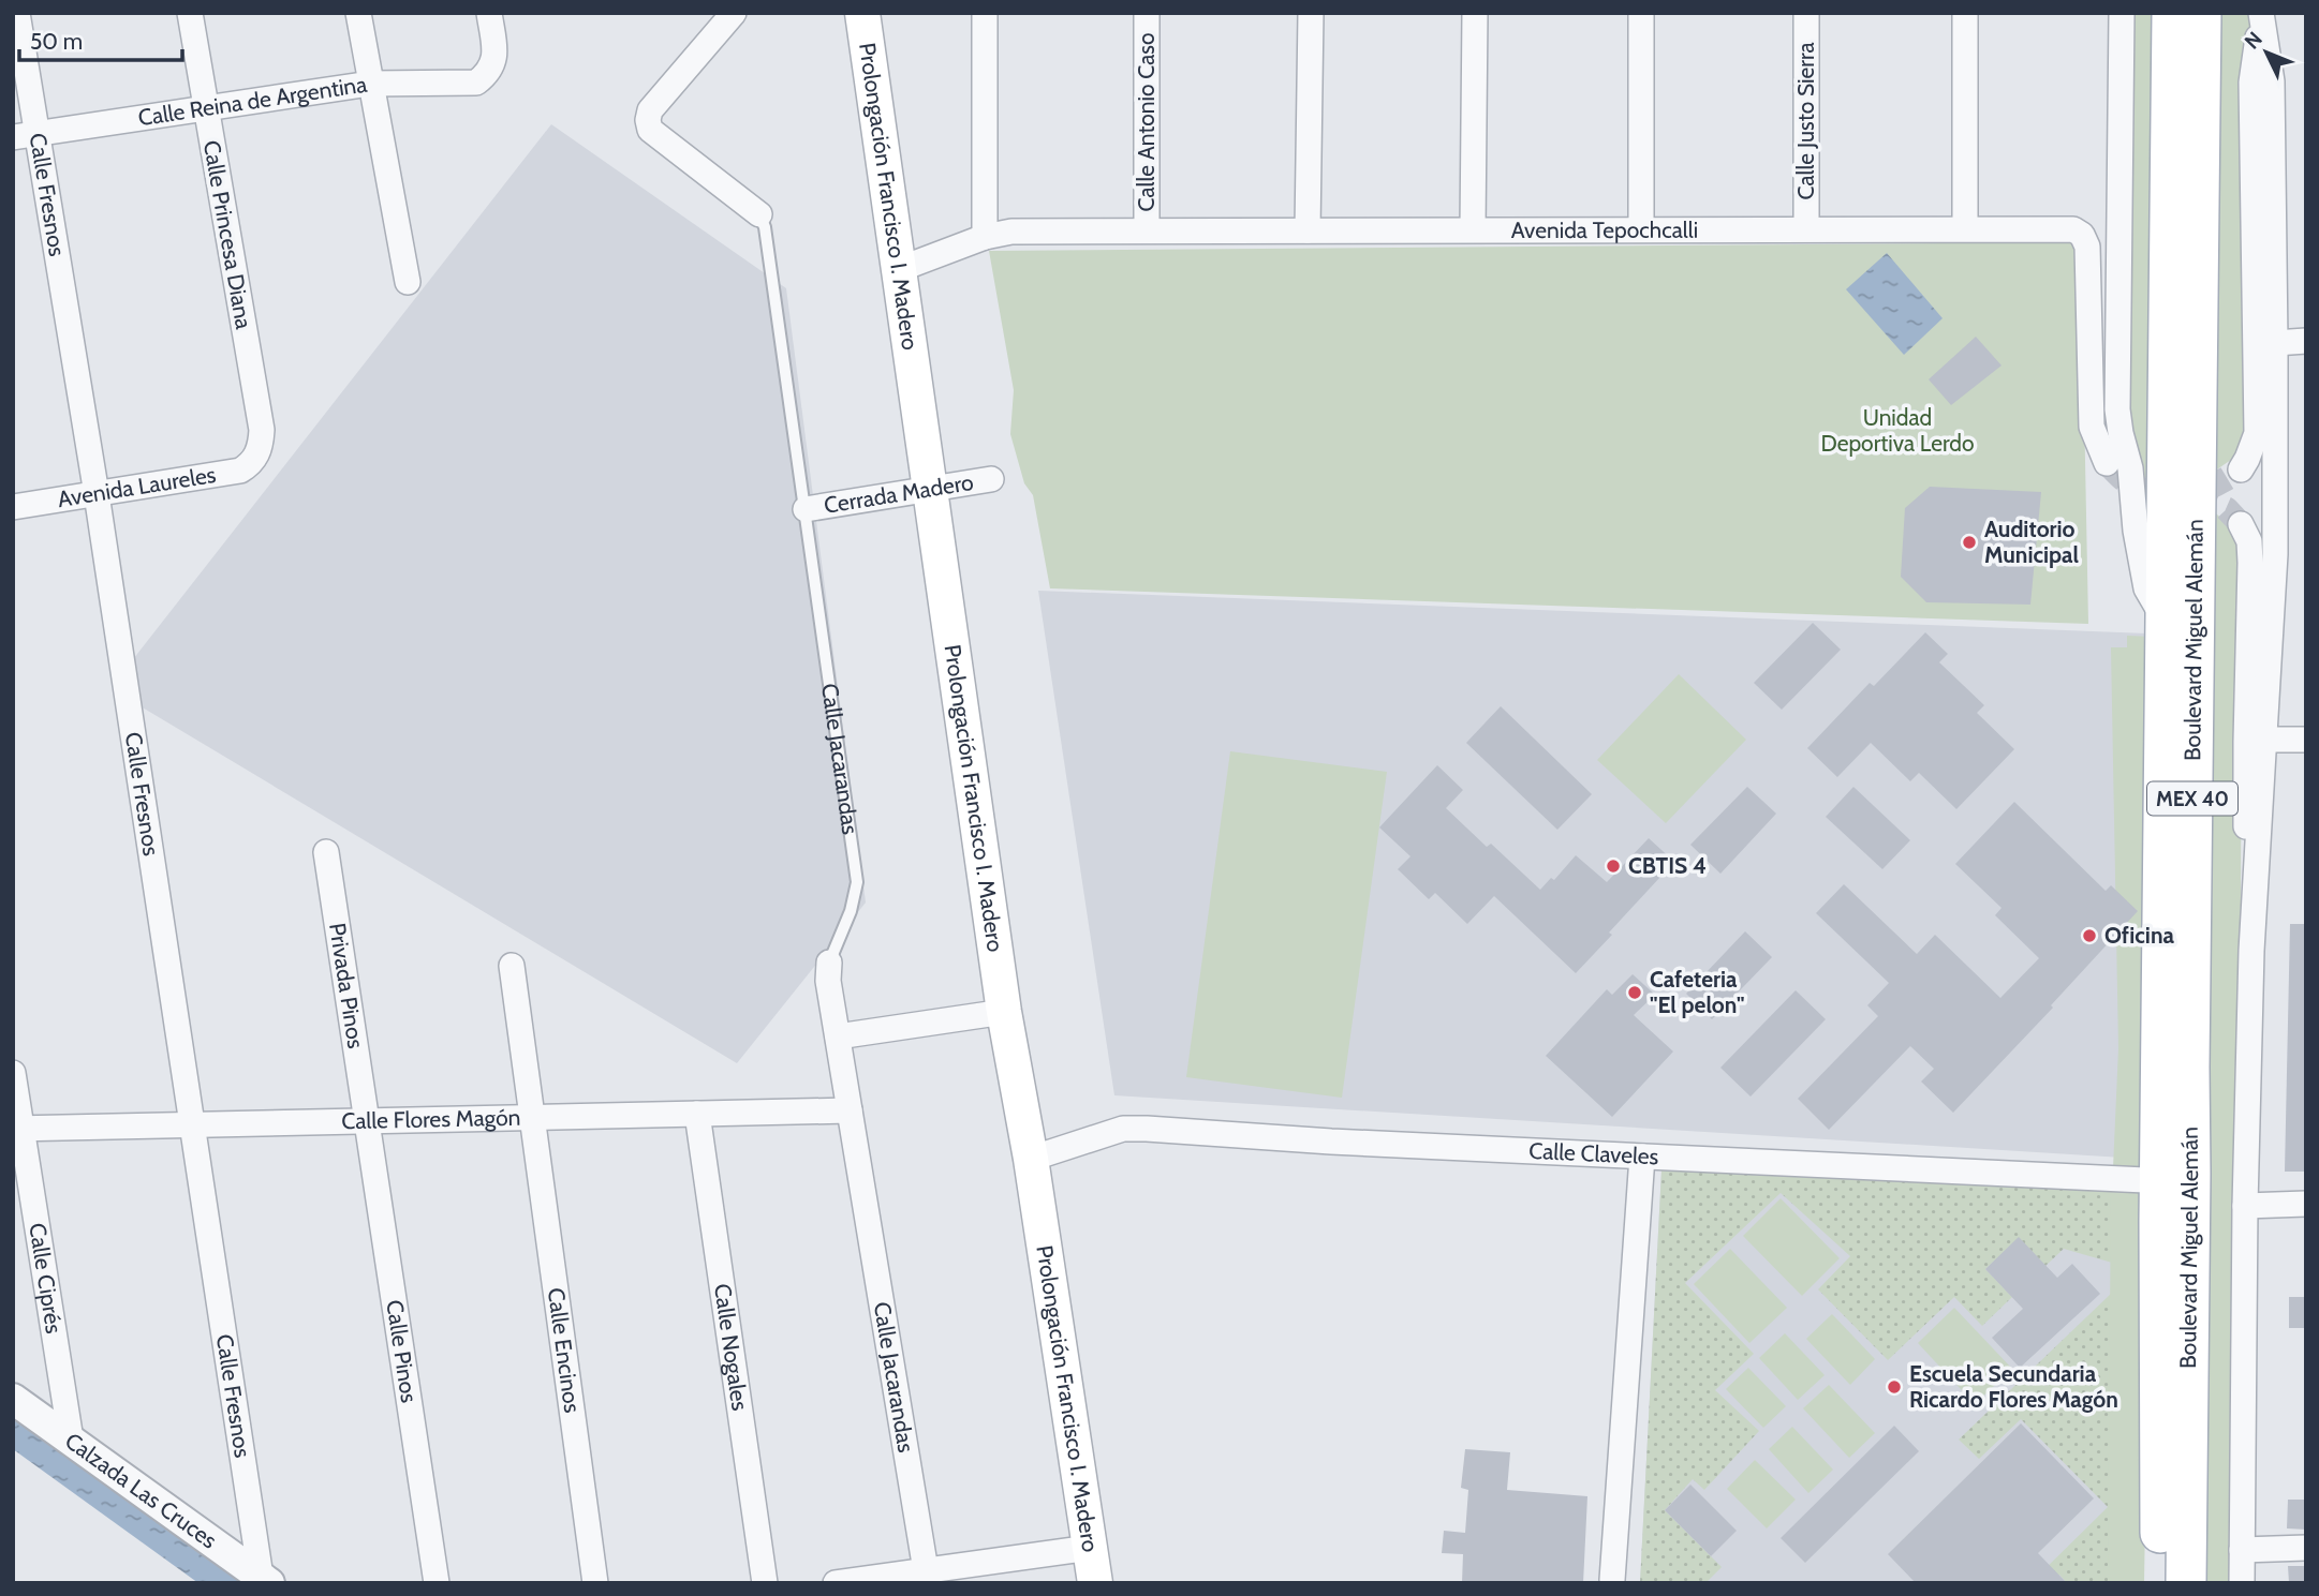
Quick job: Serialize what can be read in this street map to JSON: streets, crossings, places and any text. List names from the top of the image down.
{
  "streets": {
    "main road": ["Prolongación Francisco I. Madero", "Boulevard Miguel Alemán", "MEX 40"],
    "street": [
      "Calle Reina de Argentina",
      "Calle Justo Sierra",
      "Calle Antonio Caso",
      "Calle Fresnos",
      "Avenida Tepochcalli",
      "Calle Princesa Diana",
      "Avenida Laureles",
      "Cerrada Madero",
      "Calle Jacarandas",
      "Privada Pinos",
      "Calle Flores Magón",
      "Calle Claveles",
      "Calle Ciprés",
      "Calle Nogales",
      "Calle Encinos",
      "Calle Pinos",
      "Calzada Las Cruces"
    ]
  },
  "crossings": [
    ["Calle Reina de Argentina", "Calle Fresnos"],
    ["Calle Reina de Argentina", "Calle Princesa Diana"],
    ["Calle Justo Sierra", "Avenida Tepochcalli"],
    ["Calle Antonio Caso", "Avenida Tepochcalli"],
    ["Calle Fresnos", "Avenida Laureles"],
    ["Calle Fresnos", "Calle Flores Magón"],
    ["Calle Fresnos", "Calzada Las Cruces"],
    ["Prolongación Francisco I. Madero", "Avenida Tepochcalli"],
    ["Prolongación Francisco I. Madero", "Cerrada Madero"],
    ["Prolongación Francisco I. Madero", "Calle Claveles"],
    ["Calle Princesa Diana", "Avenida Laureles"],
    ["Cerrada Madero", "Calle Jacarandas"],
    ["Boulevard Miguel Alemán", "Calle Claveles"],
    ["Calle Jacarandas", "Calle Flores Magón"],
    ["Privada Pinos", "Calle Flores Magón"],
    ["Privada Pinos", "Calle Pinos"],
    ["Calle Flores Magón", "Calle Ciprés"],
    ["Calle Flores Magón", "Calle Nogales"],
    ["Calle Flores Magón", "Calle Encinos"],
    ["Calle Flores Magón", "Calle Pinos"],
    ["Calle Ciprés", "Calzada Las Cruces"]
  ],
  "parks": ["Unidad Deportiva Lerdo"],
  "places": [
    "Auditorio Municipal",
    "CBTIS 4",
    "Oficina",
    "Cafeteria \"El pelon\"",
    "Escuela Secundaria Ricardo Flores Magón"
  ],
  "scale_bar": "50 m",
  "north": "top left"
}
